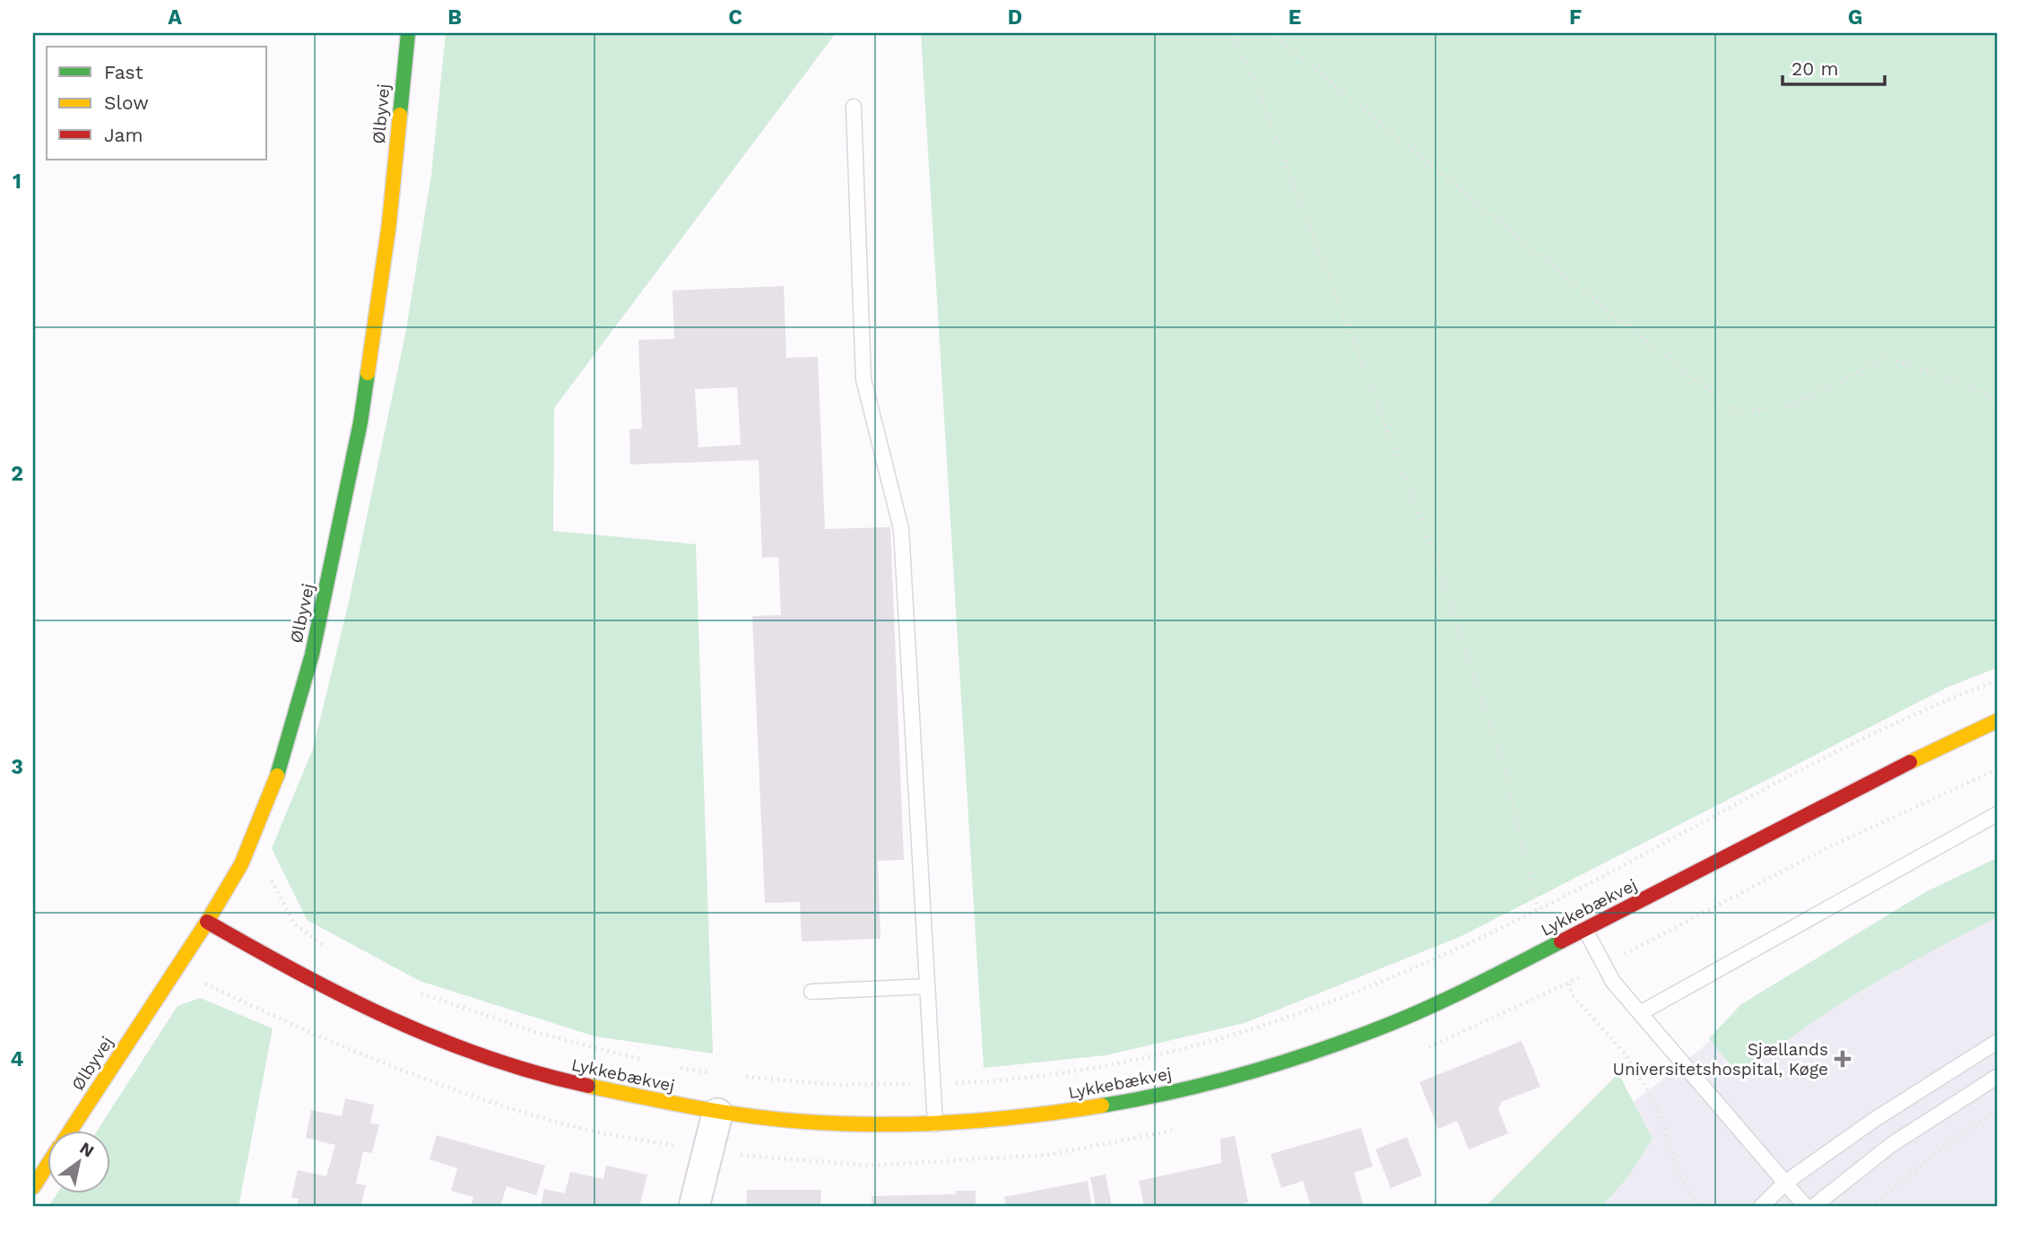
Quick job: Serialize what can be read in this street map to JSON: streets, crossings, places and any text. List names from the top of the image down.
{
  "streets": {
    "street": ["Ølbyvej", "Lykkebækvej"]
  },
  "crossings": [
    ["Ølbyvej", "Lykkebækvej"]
  ],
  "places": {
    "health": ["Sjællands Universitetshospital, Køge"]
  },
  "legend": ["Fast", "Slow", "Jam"],
  "scale_bar": "20 m",
  "north": "top right",
  "grid": {
    "columns": [
      "A",
      "B",
      "C",
      "D",
      "E",
      "F",
      "G"
    ],
    "rows": [
      "1",
      "2",
      "3",
      "4"
    ]
  }
}
